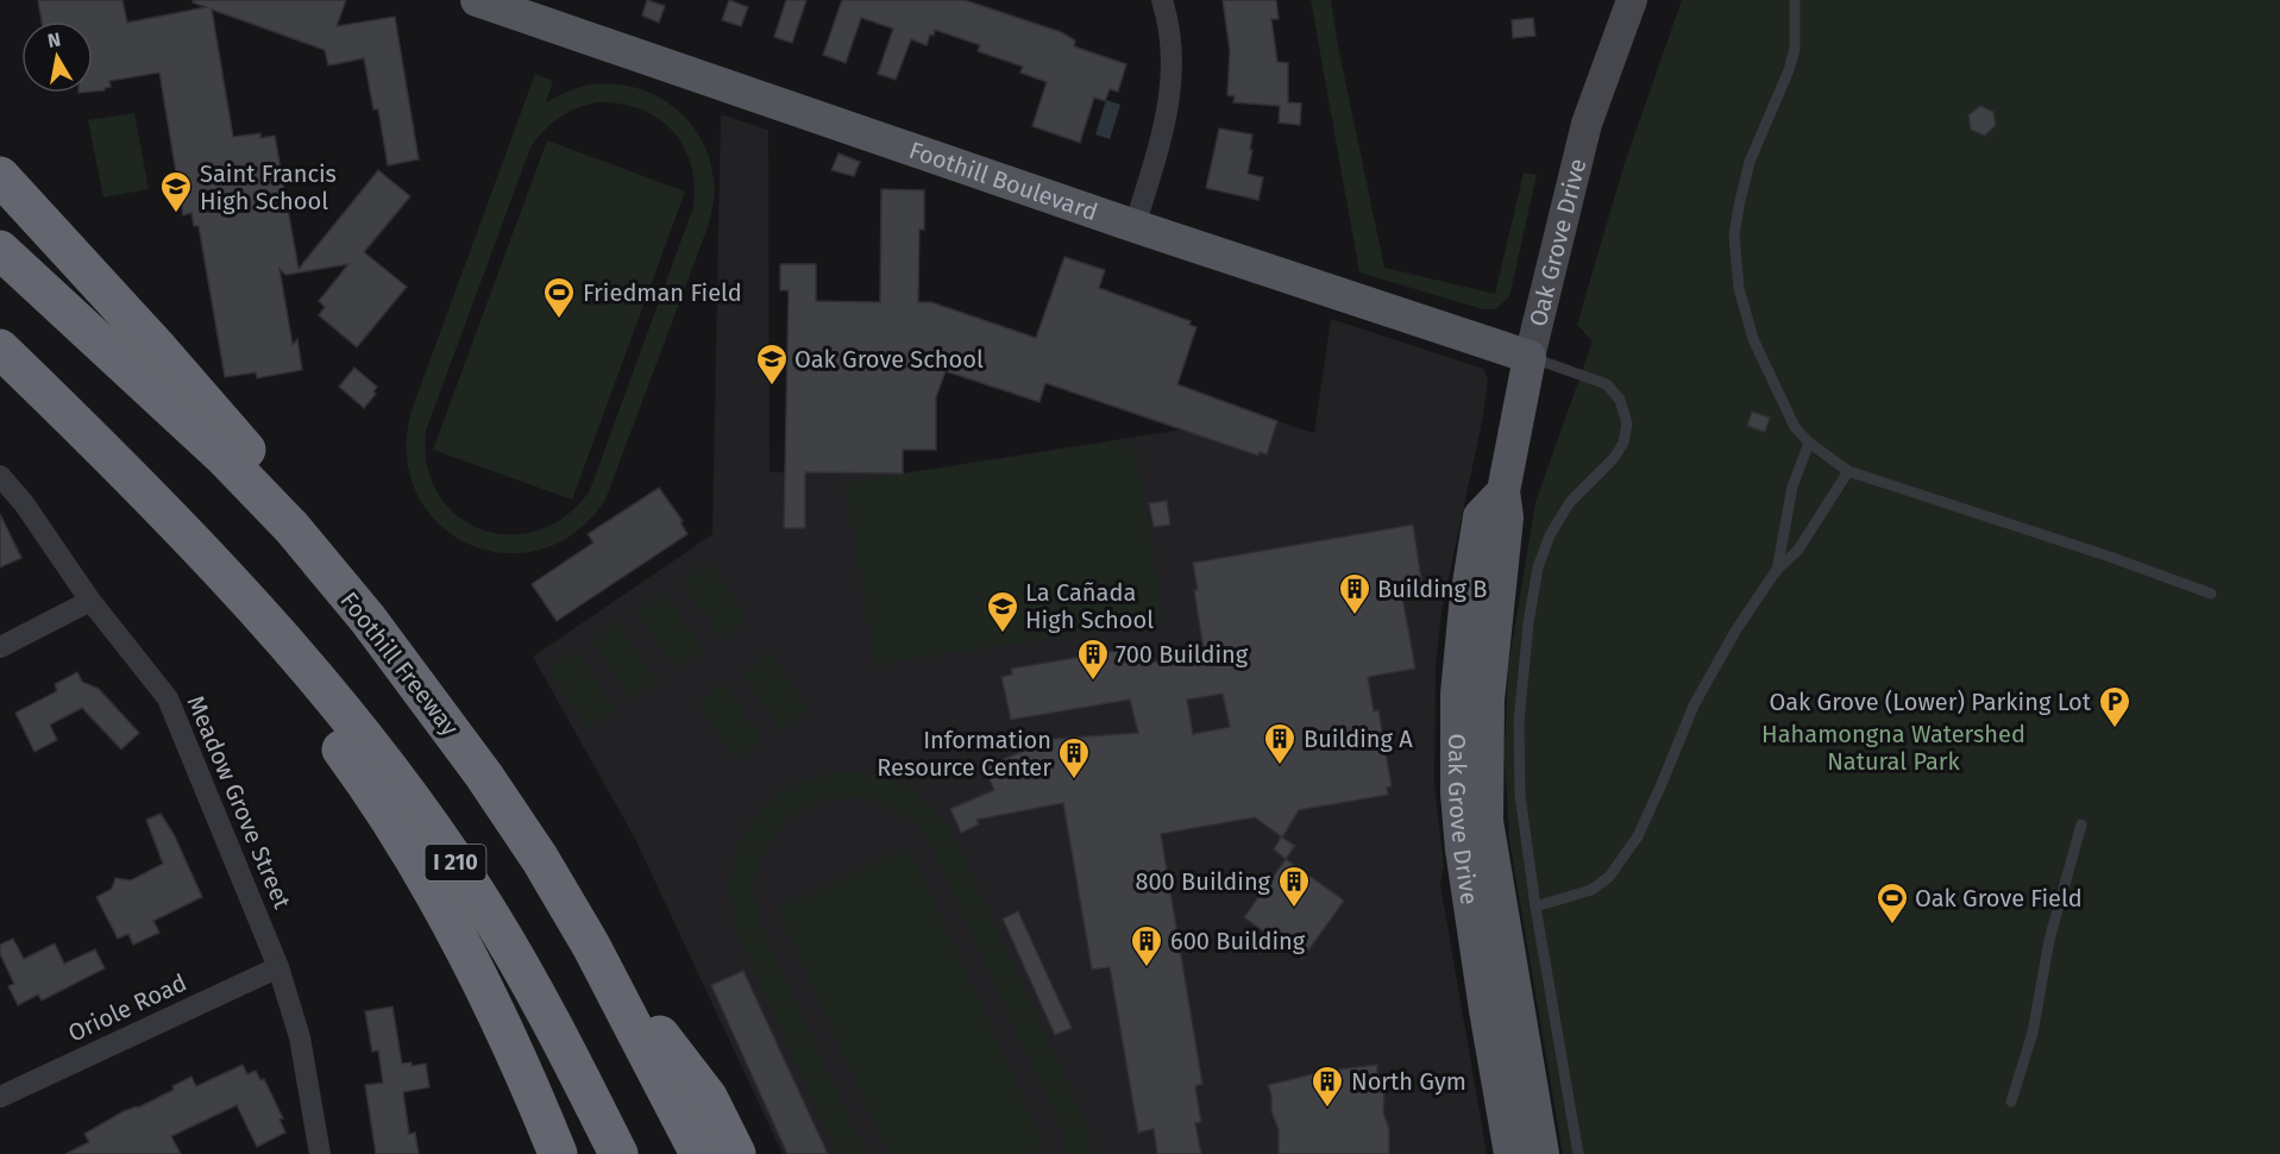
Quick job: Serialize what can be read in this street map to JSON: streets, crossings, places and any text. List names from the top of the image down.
{
  "streets": {
    "highway": ["Foothill Freeway", "I 210"],
    "main road": ["Foothill Boulevard", "Oak Grove Drive"],
    "street": ["Meadow Grove Street", "Oriole Road"]
  },
  "crossings": [
    ["Foothill Boulevard", "Oak Grove Drive"],
    ["Meadow Grove Street", "Oriole Road"]
  ],
  "parks": ["Hahamongna Watershed Natural Park"],
  "places": {
    "school or university": ["Saint Francis High School", "Oak Grove School", "La Cañada High School"],
    "sports": ["Friedman Field", "Oak Grove Field"],
    "building": [
      "Building B",
      "700 Building",
      "Building A",
      "Information Resource Center",
      "800 Building",
      "600 Building",
      "North Gym"
    ],
    "parking": ["Oak Grove (Lower) Parking Lot"]
  },
  "north": "top"
}
